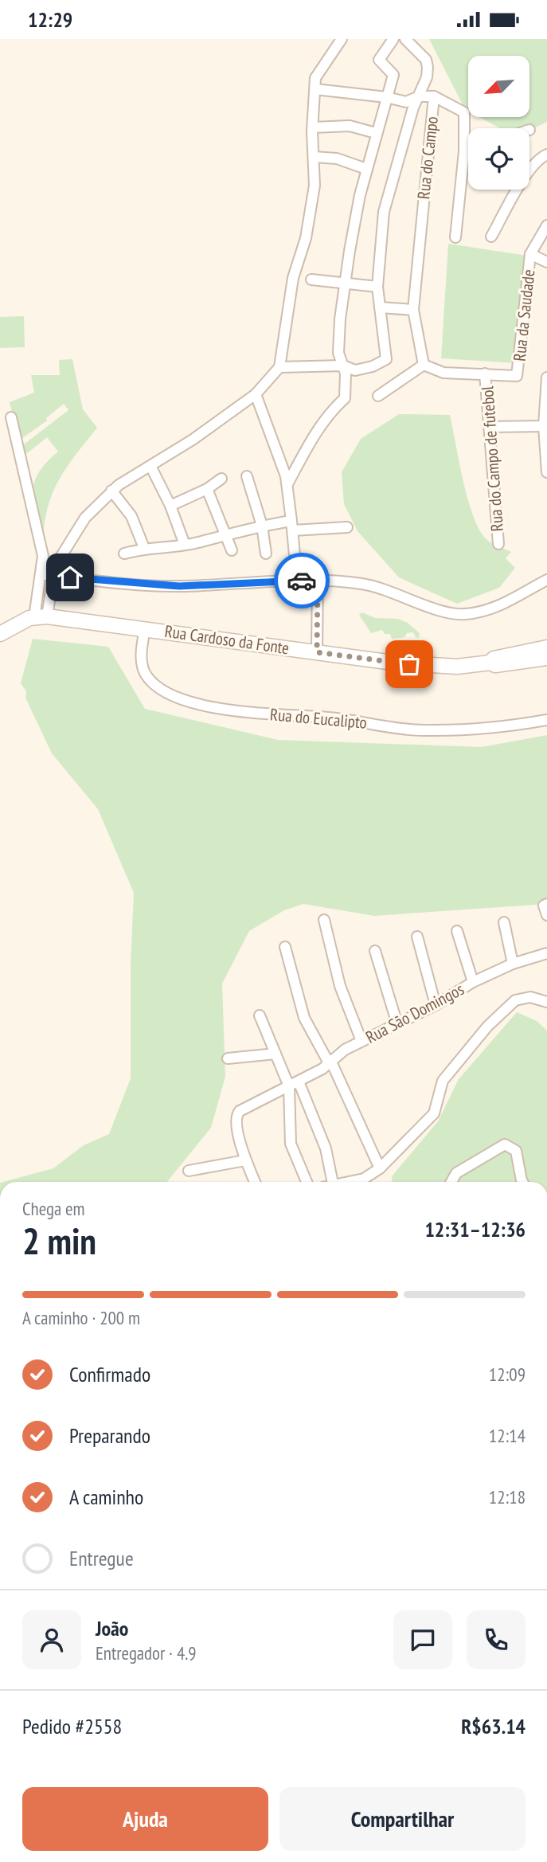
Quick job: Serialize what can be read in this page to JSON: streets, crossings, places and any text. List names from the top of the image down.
{
  "streets": {
    "main road": ["Rua Cardoso da Fonte"],
    "street": [
      "Rua do Campo",
      "Rua da Saudade",
      "Rua do Campo de futebol",
      "Rua do Eucalipto",
      "Rua São Domingos"
    ]
  },
  "crossings": [
    ["Rua da Saudade", "Rua do Campo de futebol"],
    ["Rua Cardoso da Fonte", "Rua do Eucalipto"]
  ],
  "north": "bottom left",
  "page": {
    "status": "12:29",
    "heading": ["2 min", "Chega em", "12:31–12:36"],
    "panel": [
      "João",
      "Entregador · 4.9",
      "Pedido #2558",
      "R$63.14"
    ],
    "bar": "A caminho · 200 m",
    "list": [
      ["Confirmado", "12:09"],
      ["Preparando", "12:14"],
      ["A caminho", "12:18"],
      "Entregue"
    ],
    "buttons": ["Ajuda", "Compartilhar"]
  }
}
